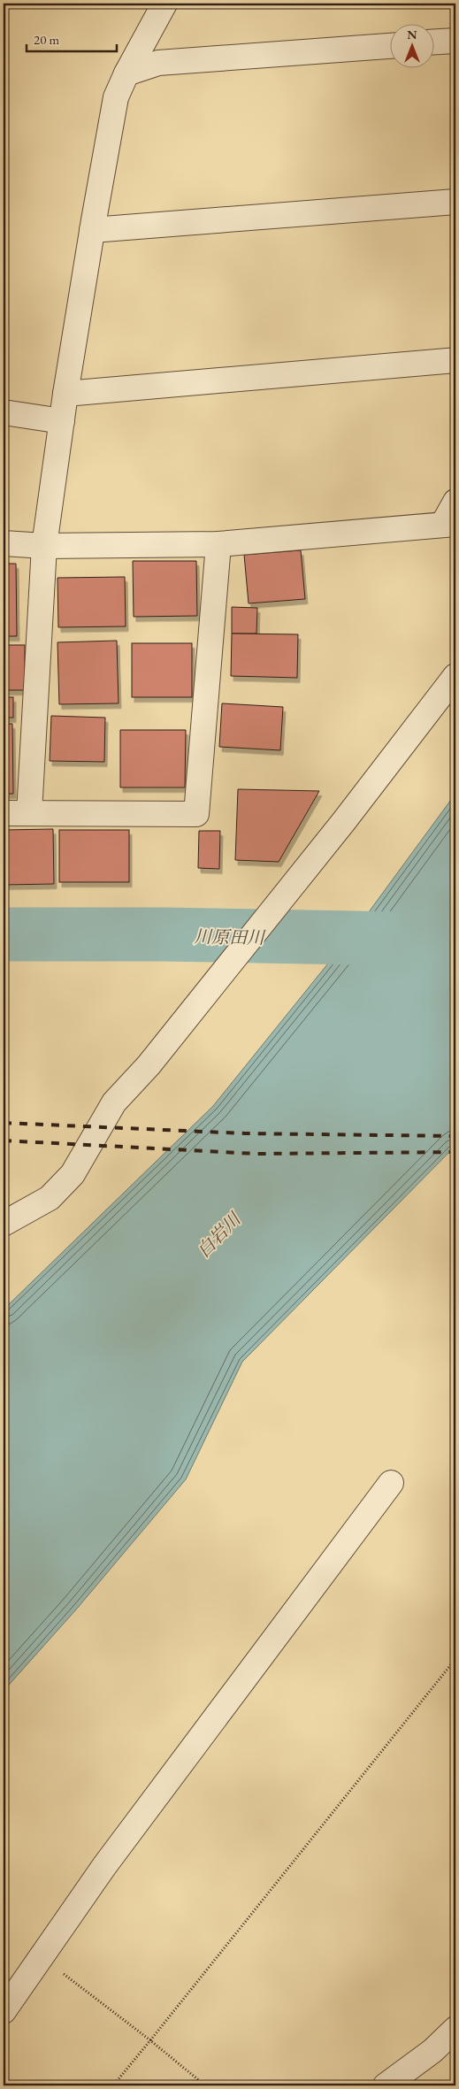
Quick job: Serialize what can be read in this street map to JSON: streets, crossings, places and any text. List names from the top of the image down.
{
  "water": ["川原田川", "白岩川"],
  "scale_bar": "20 m",
  "north": "top"
}
